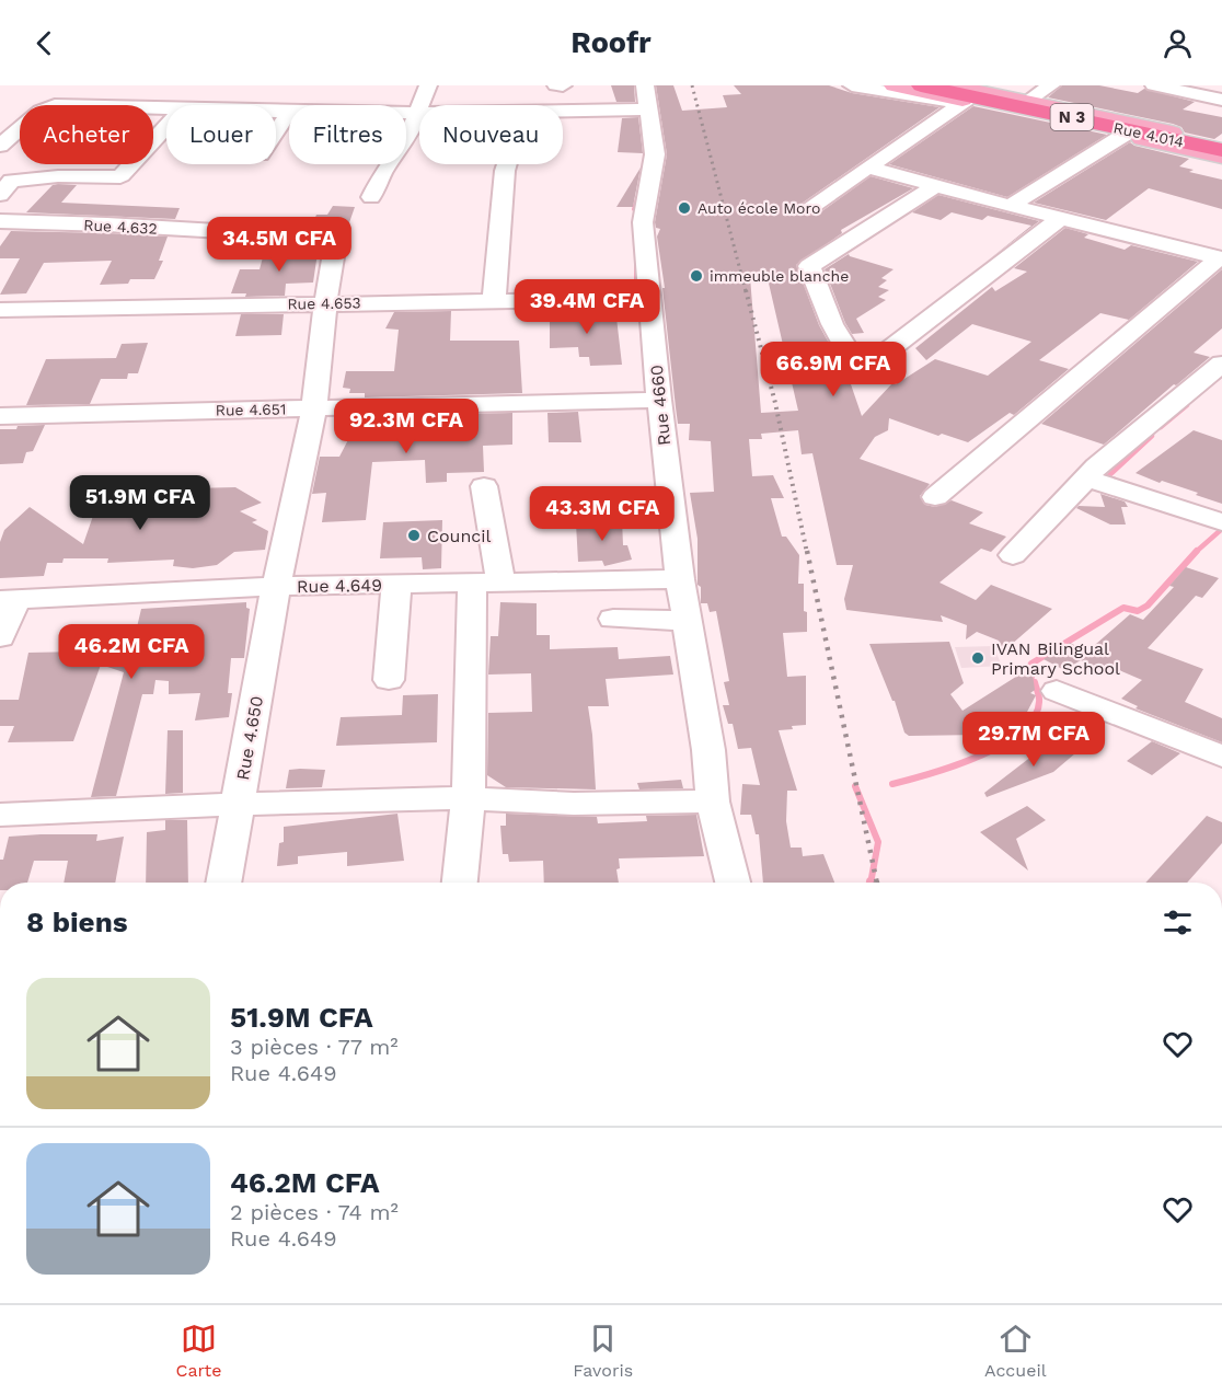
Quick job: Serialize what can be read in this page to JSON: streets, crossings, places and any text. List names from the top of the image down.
{
  "streets": {
    "highway": ["N 3", "Rue 4.014"],
    "street": [
      "Rue 4.632",
      "Rue 4.653",
      "Rue 4660",
      "Rue 4.651",
      "Rue 4.649",
      "Rue 4.650"
    ]
  },
  "crossings": [
    ["Rue 4.632", "Rue 4.653"],
    ["Rue 4.632", "Rue 4.650"],
    ["Rue 4.653", "Rue 4660"],
    ["Rue 4.653", "Rue 4.650"],
    ["Rue 4660", "Rue 4.651"],
    ["Rue 4660", "Rue 4.649"],
    ["Rue 4.651", "Rue 4.650"],
    ["Rue 4.649", "Rue 4.650"]
  ],
  "places": [
    "Auto école Moro",
    "immeuble blanche",
    "Council",
    "IVAN Bilingual Primary School"
  ],
  "page": {
    "header": "Roofr",
    "chip": [
      "Acheter",
      "Louer",
      "Filtres",
      "Nouveau"
    ],
    "price": [
      "34.5M CFA",
      "39.4M CFA",
      "66.9M CFA",
      "92.3M CFA",
      "51.9M CFA",
      "43.3M CFA",
      "46.2M CFA",
      "29.7M CFA"
    ],
    "heading": "8 biens",
    "list": [
      {
        "name": "51.9M CFA",
        "note": "3 pièces · 77 m² · Rue 4.649"
      },
      {
        "name": "46.2M CFA",
        "note": "2 pièces · 74 m² · Rue 4.649"
      }
    ],
    "tabs": ["Carte", "Favoris", "Accueil"]
  }
}
